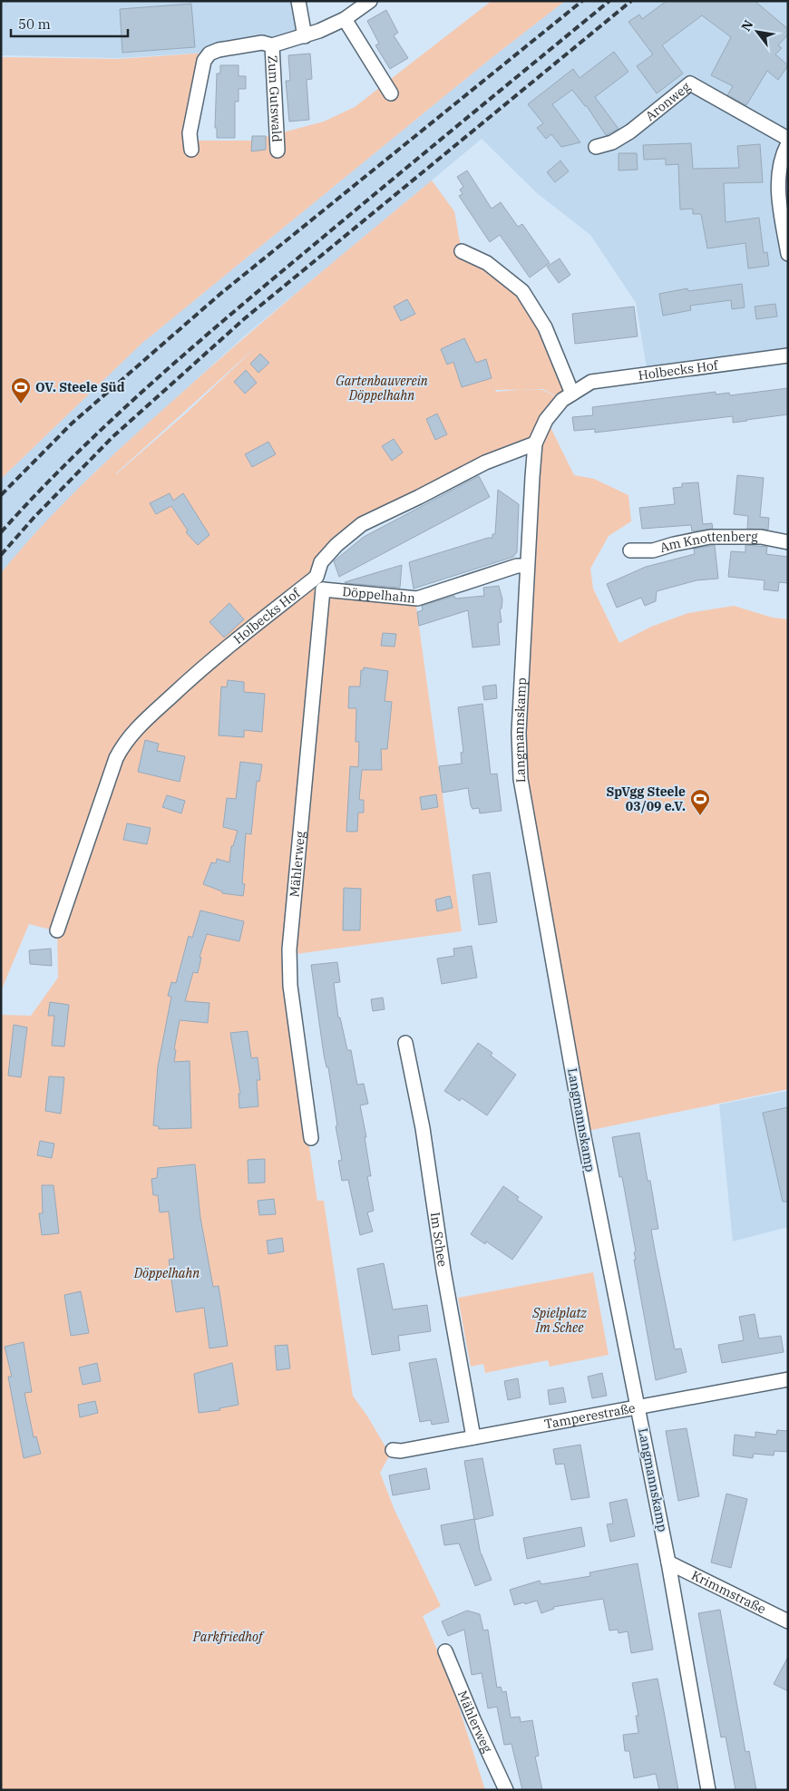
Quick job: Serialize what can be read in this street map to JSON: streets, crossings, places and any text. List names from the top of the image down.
{
  "streets": {
    "street": [
      "Zum Gutswald",
      "Aronweg",
      "Holbecks Hof",
      "Am Knottenberg",
      "Döppelhahn",
      "Langmannskamp",
      "Mählerweg",
      "Im Schee",
      "Tamperestraße",
      "Krimmstraße"
    ]
  },
  "crossings": [
    ["Holbecks Hof", "Langmannskamp"],
    ["Döppelhahn", "Langmannskamp"],
    ["Döppelhahn", "Mählerweg"],
    ["Langmannskamp", "Tamperestraße"],
    ["Langmannskamp", "Krimmstraße"],
    ["Im Schee", "Tamperestraße"]
  ],
  "parks": [
    "Gartenbauverein Döppelhahn",
    "Döppelhahn",
    "Spielplatz Im Schee",
    "Parkfriedhof"
  ],
  "places": {
    "sports": ["OV. Steele Süd", "SpVgg Steele 03/09 e.V."]
  },
  "scale_bar": "50 m",
  "north": "top left"
}
